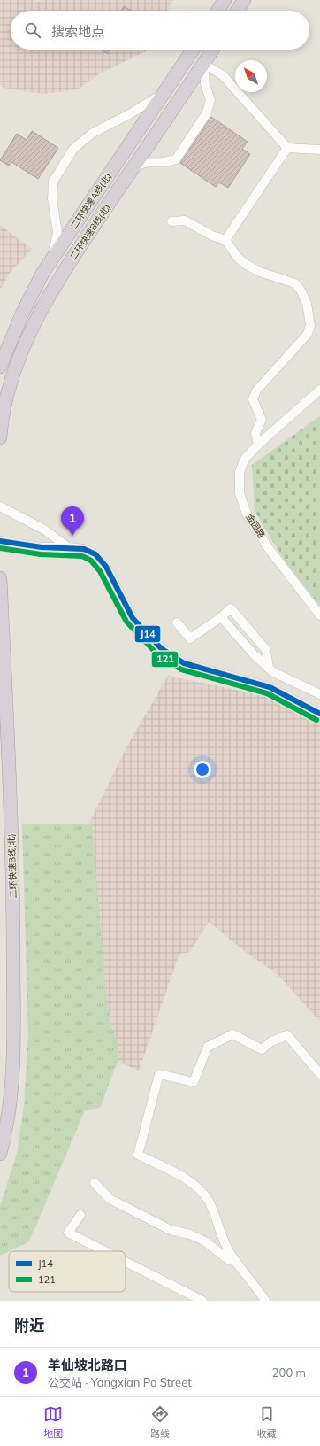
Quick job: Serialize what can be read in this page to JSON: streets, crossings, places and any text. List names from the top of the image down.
{
  "streets": {
    "highway": ["二环快速A线(北)", "二环快速B线(北)"],
    "street": ["金园路"]
  },
  "lines": ["transit line J14", "transit line 121"],
  "legend": ["J14", "121"],
  "north": "top left",
  "page": {
    "search": "搜索地点",
    "pins": "1",
    "heading": "附近",
    "list": [
      {
        "mark": "1",
        "name": "羊仙坡北路口",
        "note": "公交站 · Yangxian Po Street",
        "value": "200 m"
      }
    ],
    "nav": ["地图", "路线", "收藏"]
  }
}
